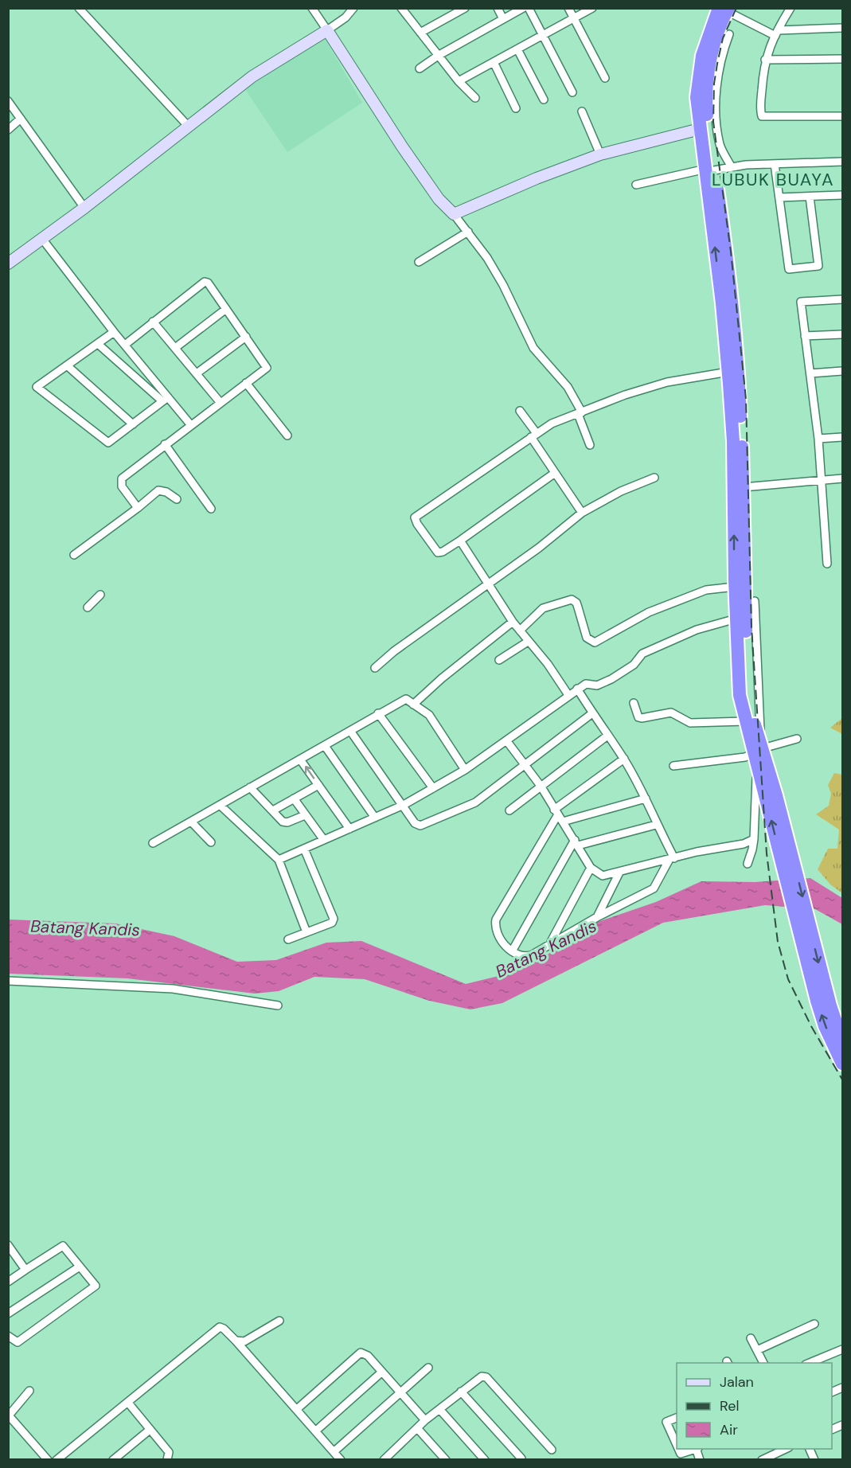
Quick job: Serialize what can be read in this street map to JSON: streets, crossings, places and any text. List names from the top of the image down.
{
  "districts": ["LUBUK BUAYA"],
  "water": ["Batang Kandis"],
  "legend": ["Jalan", "Rel", "Air"]
}
